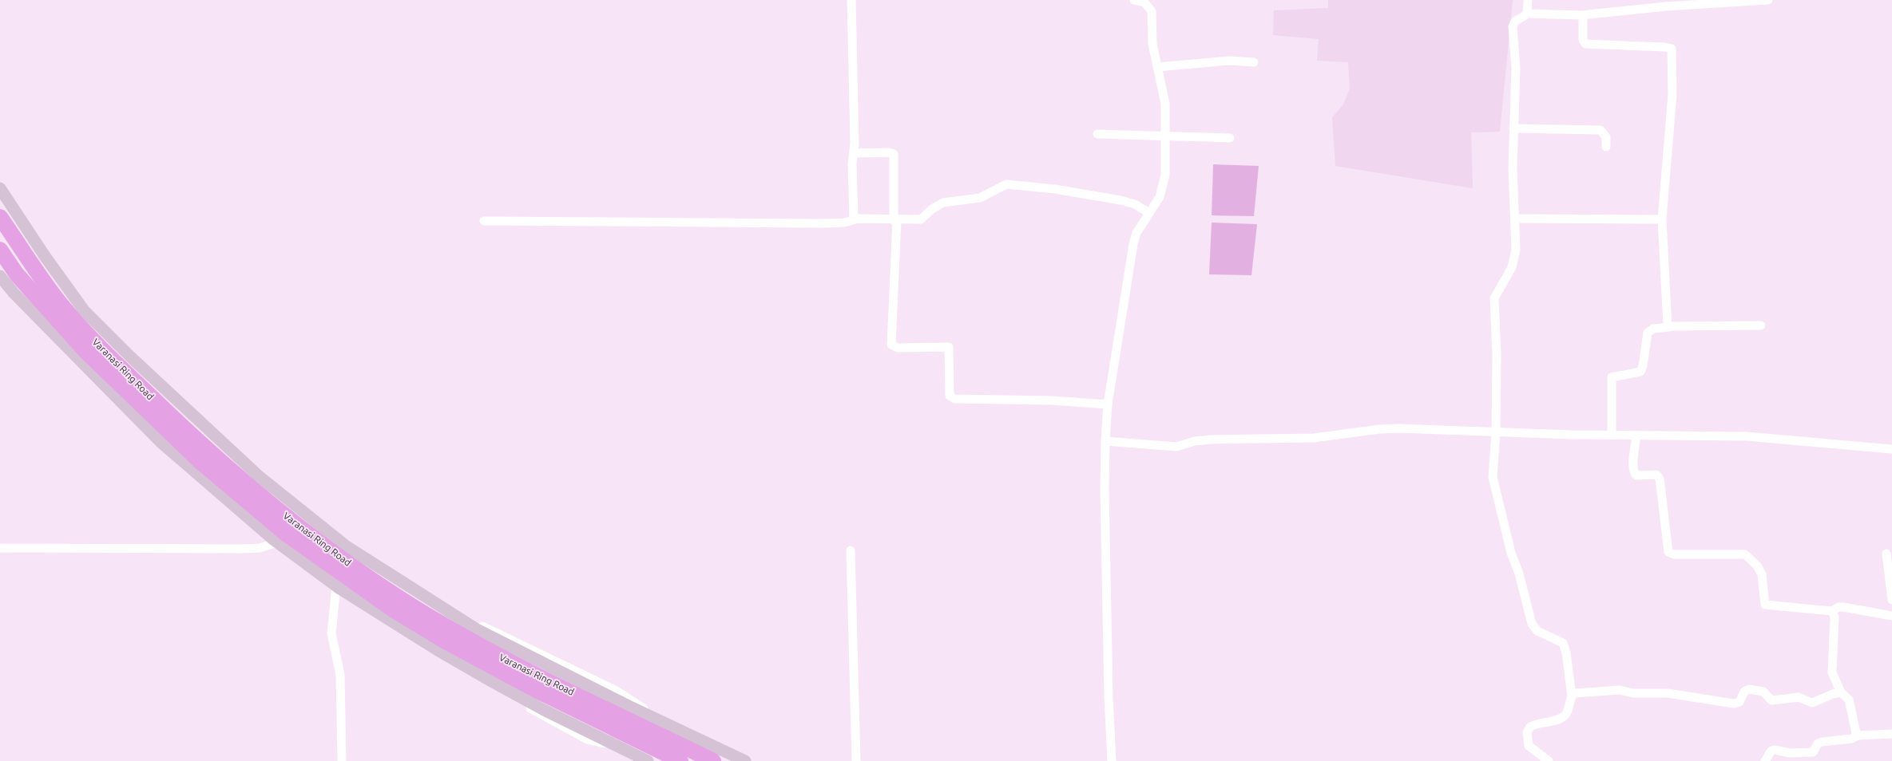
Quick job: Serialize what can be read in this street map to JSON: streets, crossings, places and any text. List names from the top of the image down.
{
  "streets": {
    "highway": ["Varanasi Ring Road"]
  }
}
